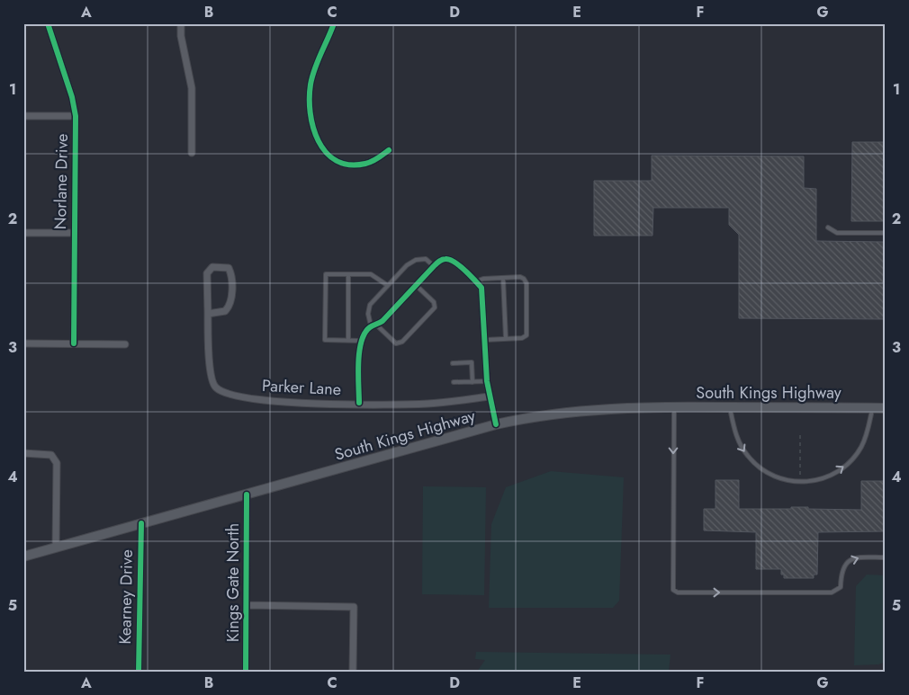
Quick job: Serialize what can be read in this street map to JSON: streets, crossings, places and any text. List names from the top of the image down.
{
  "streets": {
    "main road": ["South Kings Highway"],
    "street": [
      "Norlane Drive",
      "Parker Lane",
      "Kings Gate North",
      "Kearney Drive"
    ]
  },
  "crossings": [
    ["South Kings Highway", "Kings Gate North"],
    ["South Kings Highway", "Kearney Drive"]
  ],
  "grid": {
    "columns": [
      "A",
      "B",
      "C",
      "D",
      "E",
      "F",
      "G"
    ],
    "rows": [
      "1",
      "2",
      "3",
      "4",
      "5"
    ]
  }
}
